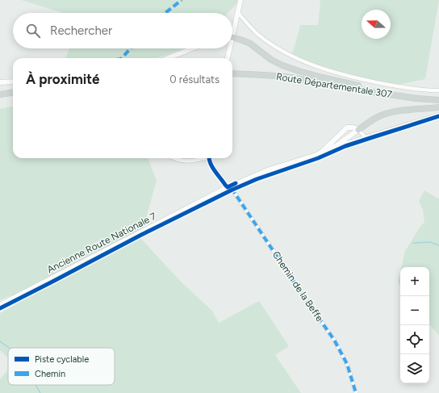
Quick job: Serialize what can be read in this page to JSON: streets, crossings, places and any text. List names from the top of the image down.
{
  "streets": {
    "main road": ["Route Départementale 307"],
    "street": ["Ancienne Route Nationale 7", "Chemin de la Beffe"]
  },
  "crossings": [
    ["Ancienne Route Nationale 7", "Chemin de la Beffe"]
  ],
  "legend": ["Piste cyclable", "Chemin"],
  "north": "left",
  "page": {
    "search": "Rechercher",
    "heading": ["À proximité", "0 résultats"],
    "map_buttons": ["+", "−"]
  }
}
